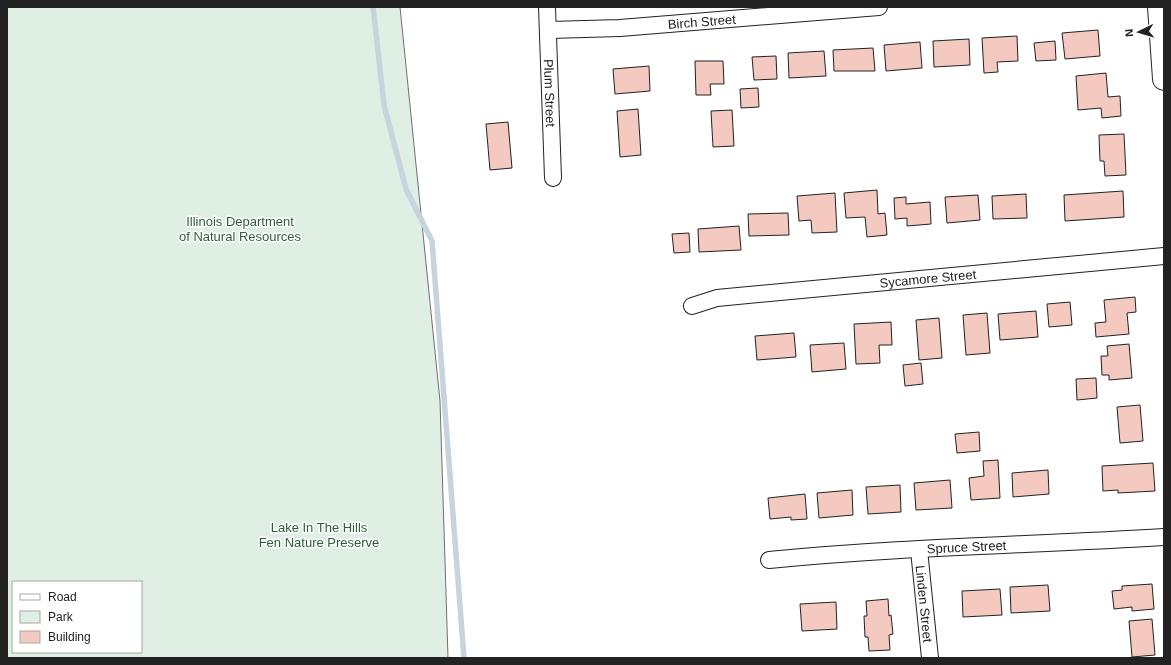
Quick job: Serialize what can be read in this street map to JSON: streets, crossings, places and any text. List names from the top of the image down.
{
  "streets": {
    "street": [
      "Birch Street",
      "Plum Street",
      "Sycamore Street",
      "Spruce Street",
      "Linden Street"
    ]
  },
  "crossings": [
    ["Birch Street", "Plum Street"],
    ["Spruce Street", "Linden Street"]
  ],
  "parks": ["Illinois Department of Natural Resources", "Lake In The Hills Fen Nature Preserve"],
  "legend": ["Road", "Park", "Building"],
  "north": "left"
}
